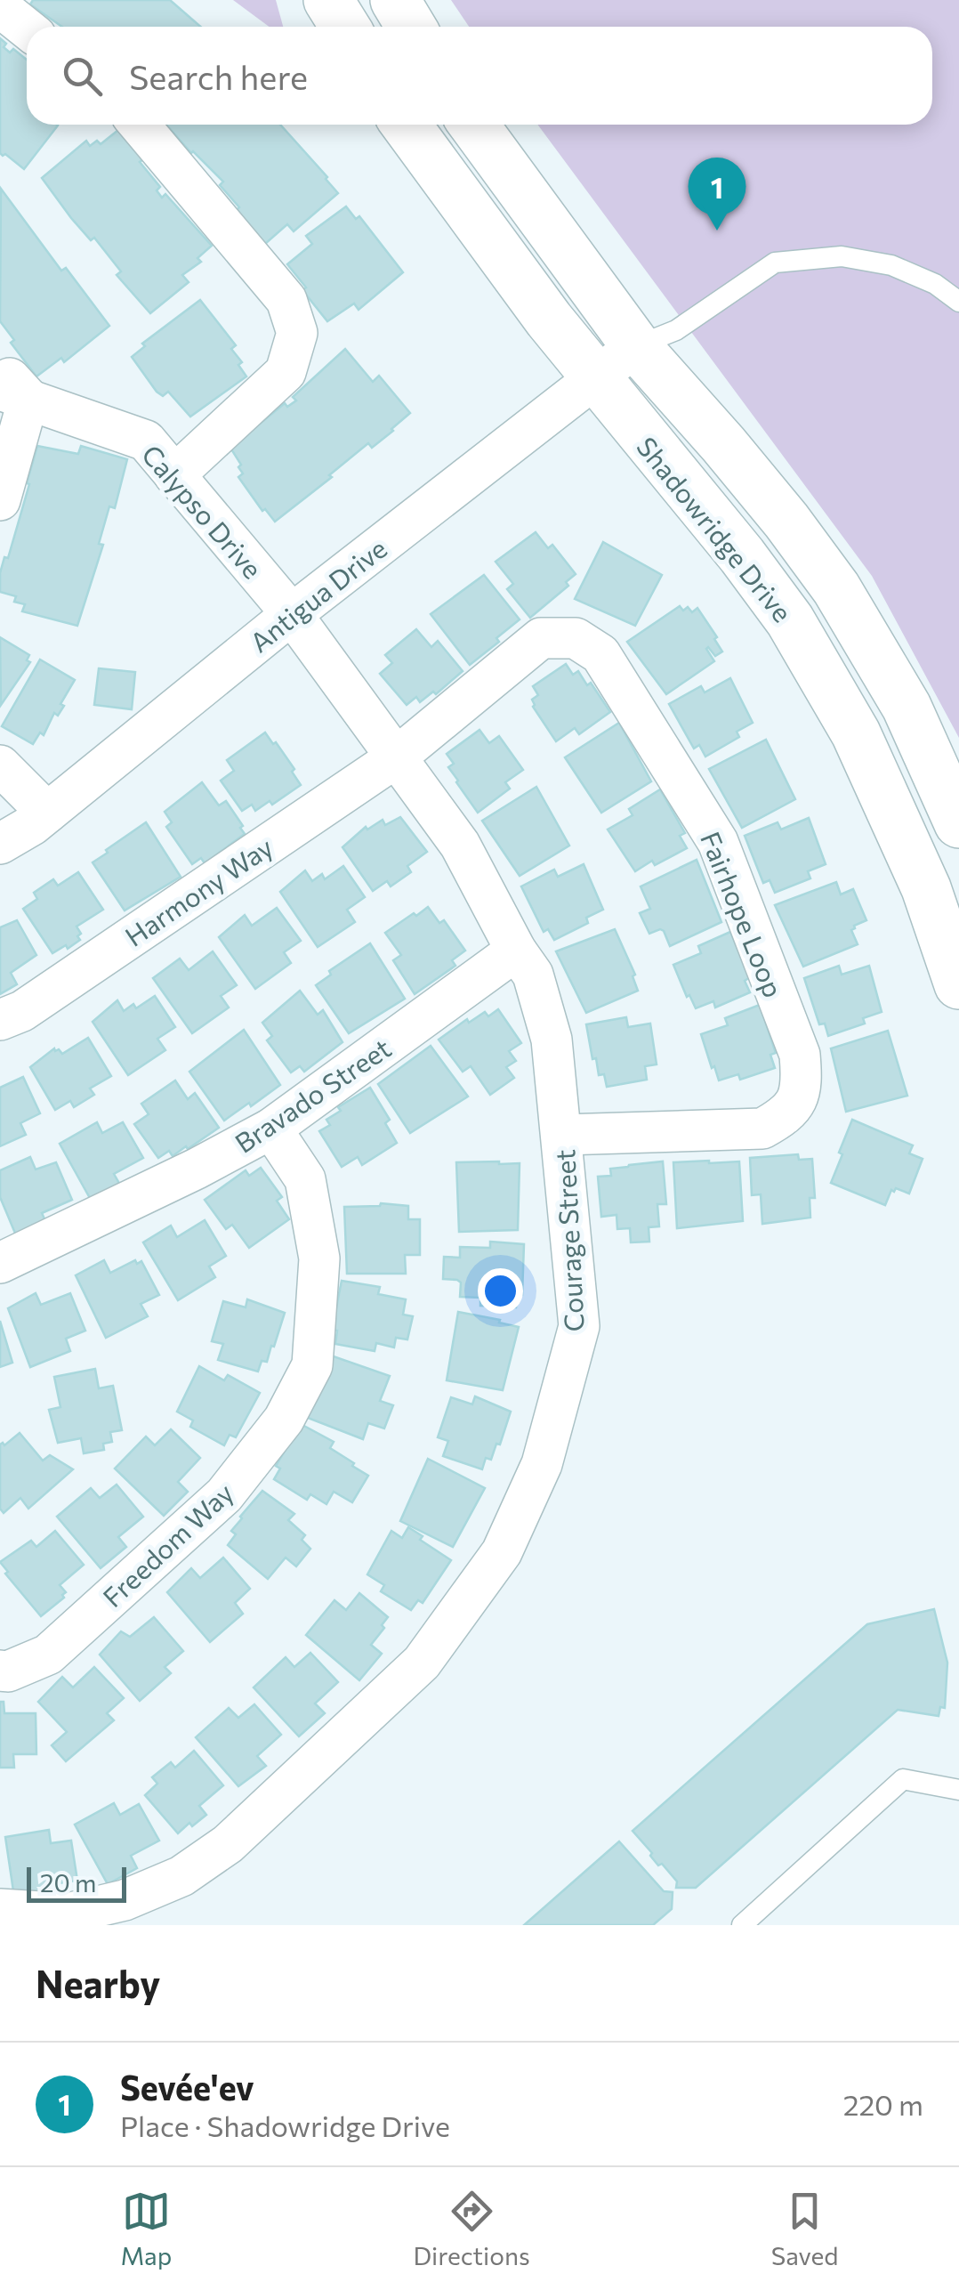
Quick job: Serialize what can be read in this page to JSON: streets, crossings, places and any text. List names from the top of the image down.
{
  "streets": {
    "street": [
      "Calypso Drive",
      "Shadowridge Drive",
      "Antigua Drive",
      "Harmony Way",
      "Fairhope Loop",
      "Bravado Street",
      "Courage Street",
      "Freedom Way"
    ]
  },
  "crossings": [
    ["Calypso Drive", "Antigua Drive"],
    ["Calypso Drive", "Courage Street"],
    ["Shadowridge Drive", "Antigua Drive"],
    ["Antigua Drive", "Courage Street"],
    ["Harmony Way", "Fairhope Loop"],
    ["Harmony Way", "Courage Street"],
    ["Fairhope Loop", "Courage Street"],
    ["Bravado Street", "Courage Street"],
    ["Bravado Street", "Freedom Way"]
  ],
  "scale_bar": "20 m",
  "page": {
    "search": "Search here",
    "pins": "1",
    "scale": "20 m",
    "heading": "Nearby",
    "list": [
      {
        "mark": "1",
        "name": "Sevée'ev",
        "note": "Place · Shadowridge Drive",
        "value": "220 m"
      }
    ],
    "nav": ["Map", "Directions", "Saved"]
  }
}
